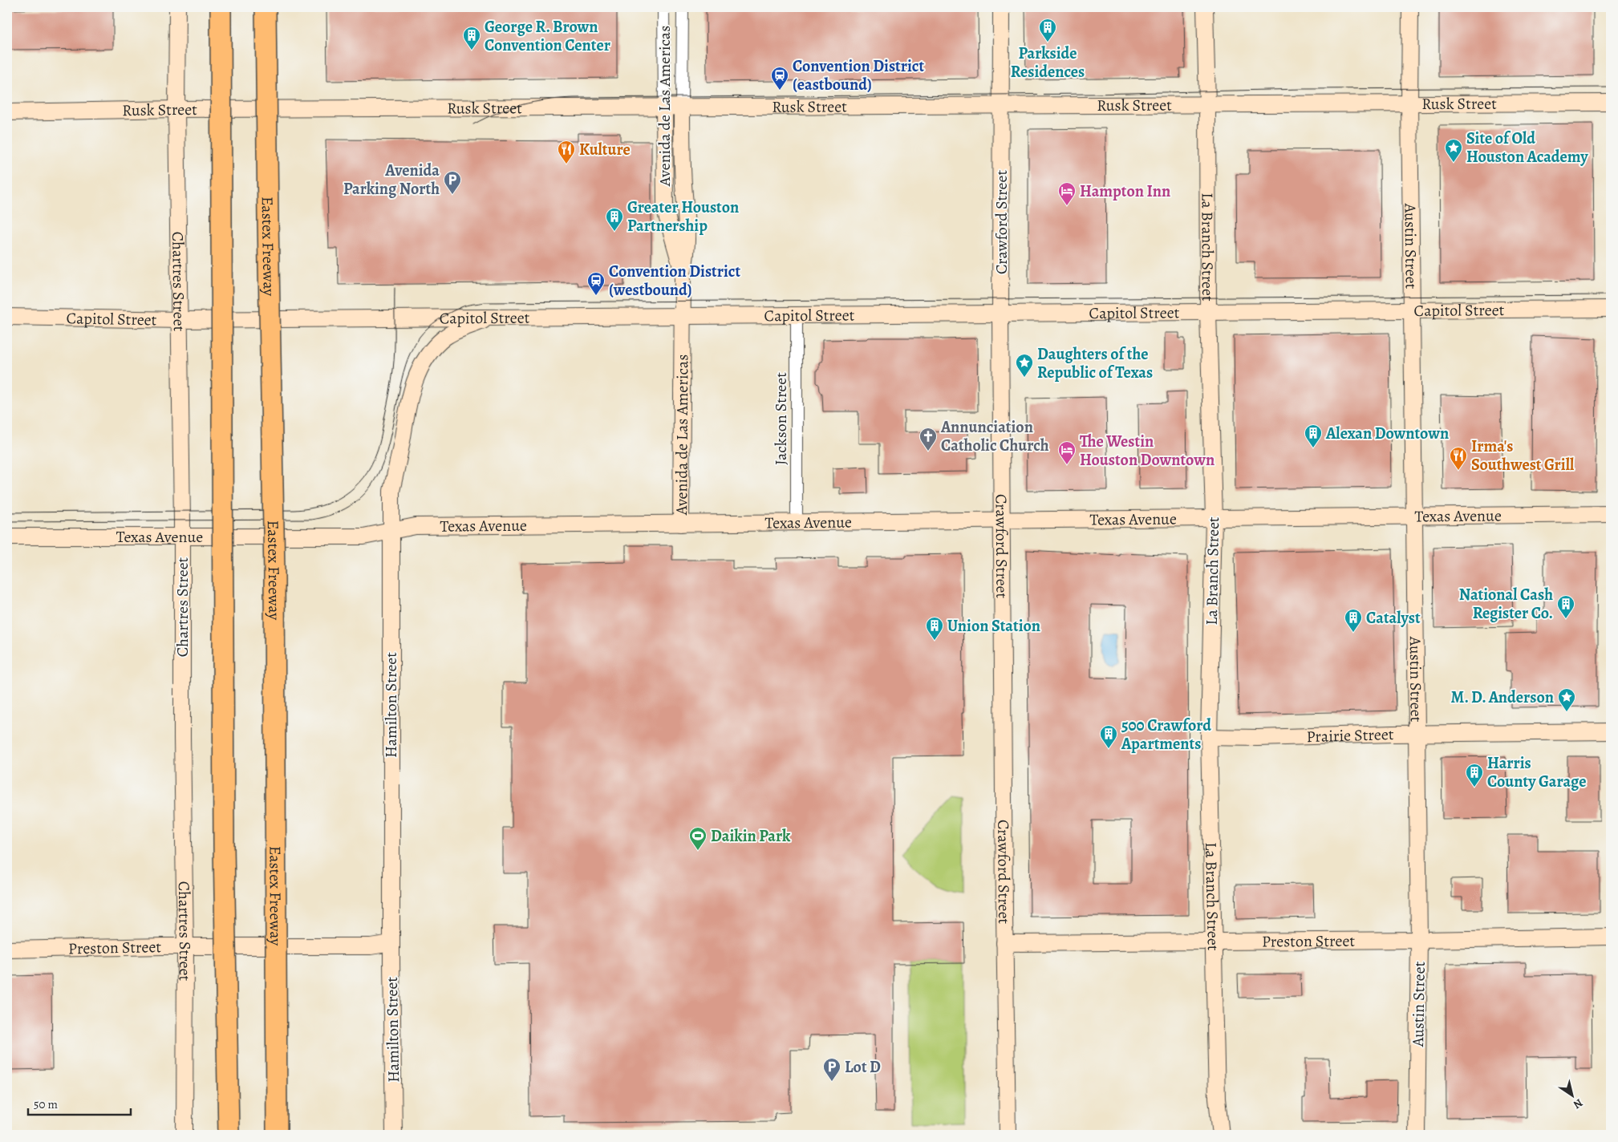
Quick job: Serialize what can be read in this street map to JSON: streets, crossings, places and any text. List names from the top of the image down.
{
  "streets": {
    "highway": ["Eastex Freeway"],
    "street": [
      "Rusk Street",
      "Avenida de Las Americas",
      "Crawford Street",
      "La Branch Street",
      "Austin Street",
      "Chartres Street",
      "Capitol Street",
      "Jackson Street",
      "Texas Avenue",
      "Hamilton Street",
      "Prairie Street",
      "Preston Street"
    ]
  },
  "crossings": [
    ["Rusk Street", "Avenida de Las Americas"],
    ["Rusk Street", "Crawford Street"],
    ["Rusk Street", "La Branch Street"],
    ["Rusk Street", "Austin Street"],
    ["Rusk Street", "Chartres Street"],
    ["Avenida de Las Americas", "Capitol Street"],
    ["Avenida de Las Americas", "Texas Avenue"],
    ["Crawford Street", "Capitol Street"],
    ["Crawford Street", "Texas Avenue"],
    ["Crawford Street", "Preston Street"],
    ["La Branch Street", "Capitol Street"],
    ["La Branch Street", "Texas Avenue"],
    ["La Branch Street", "Prairie Street"],
    ["La Branch Street", "Preston Street"],
    ["Austin Street", "Capitol Street"],
    ["Austin Street", "Texas Avenue"],
    ["Austin Street", "Prairie Street"],
    ["Austin Street", "Preston Street"],
    ["Chartres Street", "Capitol Street"],
    ["Chartres Street", "Texas Avenue"],
    ["Chartres Street", "Preston Street"],
    ["Capitol Street", "Jackson Street"],
    ["Capitol Street", "Hamilton Street"],
    ["Jackson Street", "Texas Avenue"],
    ["Texas Avenue", "Hamilton Street"],
    ["Hamilton Street", "Preston Street"]
  ],
  "places": {
    "building": [
      "Parkside Residences",
      "George R. Brown Convention Center",
      "Greater Houston Partnership",
      "Alexan Downtown",
      "National Cash Register Co.",
      "Catalyst",
      "Union Station",
      "500 Crawford Apartments",
      "Harris County Garage"
    ],
    "station": ["Convention District (eastbound)", "Convention District (westbound)"],
    "place": ["Site of Old Houston Academy", "Daughters of the Republic of Texas", "M. D. Anderson"],
    "restaurant": ["Kulture", "Irma's Southwest Grill"],
    "parking": ["Avenida Parking North", "Lot D"],
    "hotel": ["Hampton Inn", "The Westin Houston Downtown"],
    "church": ["Annunciation Catholic Church"],
    "sports": ["Daikin Park"]
  },
  "scale_bar": "50 m",
  "north": "bottom right"
}
